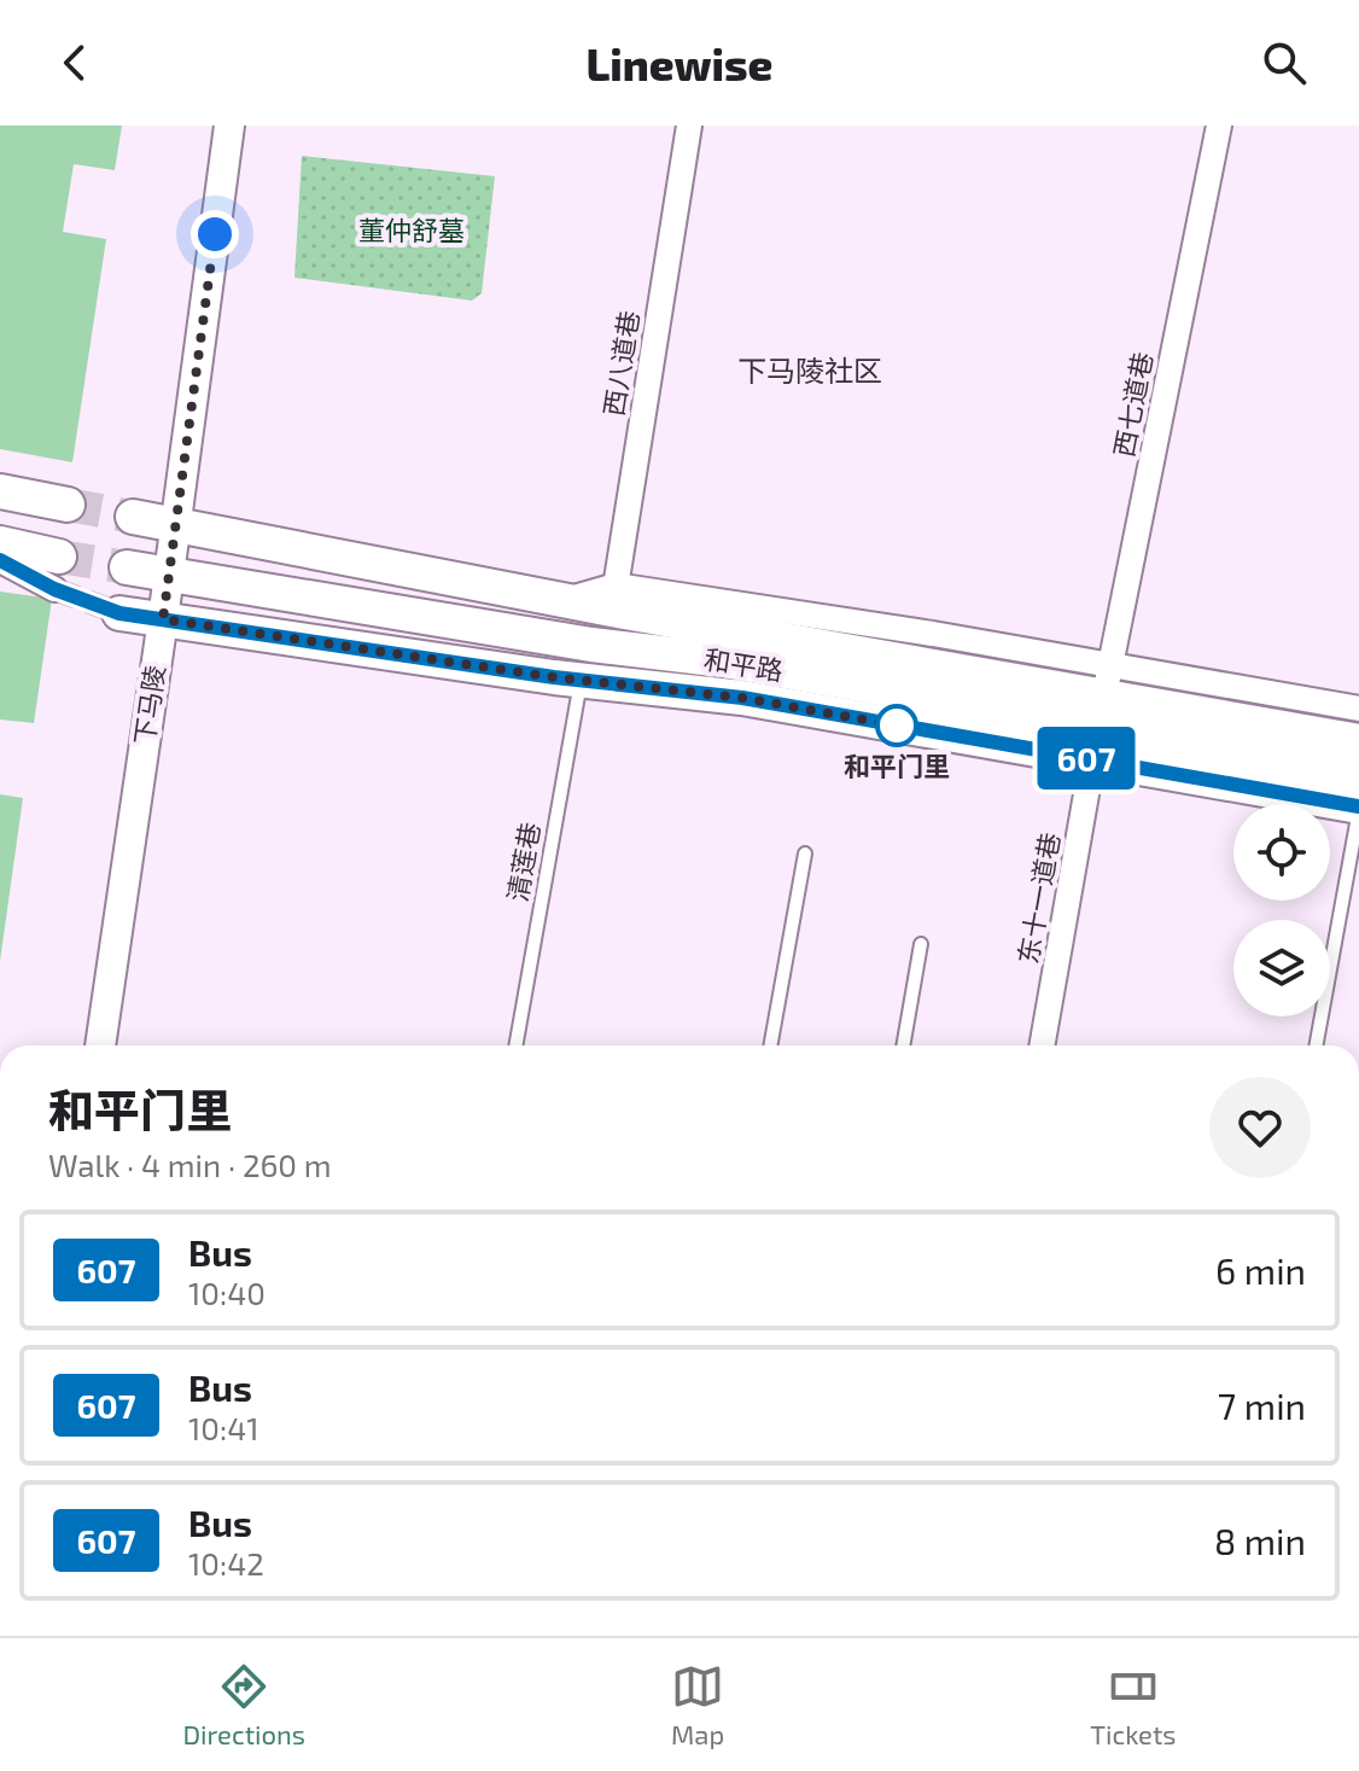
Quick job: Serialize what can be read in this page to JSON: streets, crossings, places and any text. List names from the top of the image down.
{
  "streets": {
    "main road": ["和平路"],
    "street": [
      "西八道巷",
      "西七道巷",
      "下马陵",
      "东十一道巷"
    ],
    "lane": ["清莲巷"]
  },
  "crossings": [
    ["西八道巷", "和平路"],
    ["西七道巷", "和平路"],
    ["西七道巷", "东十一道巷"],
    ["和平路", "下马陵"],
    ["和平路", "东十一道巷"]
  ],
  "districts": ["下马陵社区"],
  "parks": ["董仲舒墓"],
  "places": ["和平门里"],
  "lines": ["bus line 607"],
  "page": {
    "header": "Linewise",
    "on_map": "607",
    "heading": ["和平门里", "Walk · 4 min · 260 m"],
    "list": [
      {
        "mark": "607",
        "name": "Bus",
        "note": "10:40",
        "value": "6 min"
      },
      {
        "mark": "607",
        "name": "Bus",
        "note": "10:41",
        "value": "7 min"
      },
      {
        "mark": "607",
        "name": "Bus",
        "note": "10:42",
        "value": "8 min"
      }
    ],
    "tabs": ["Directions", "Map", "Tickets"]
  }
}
